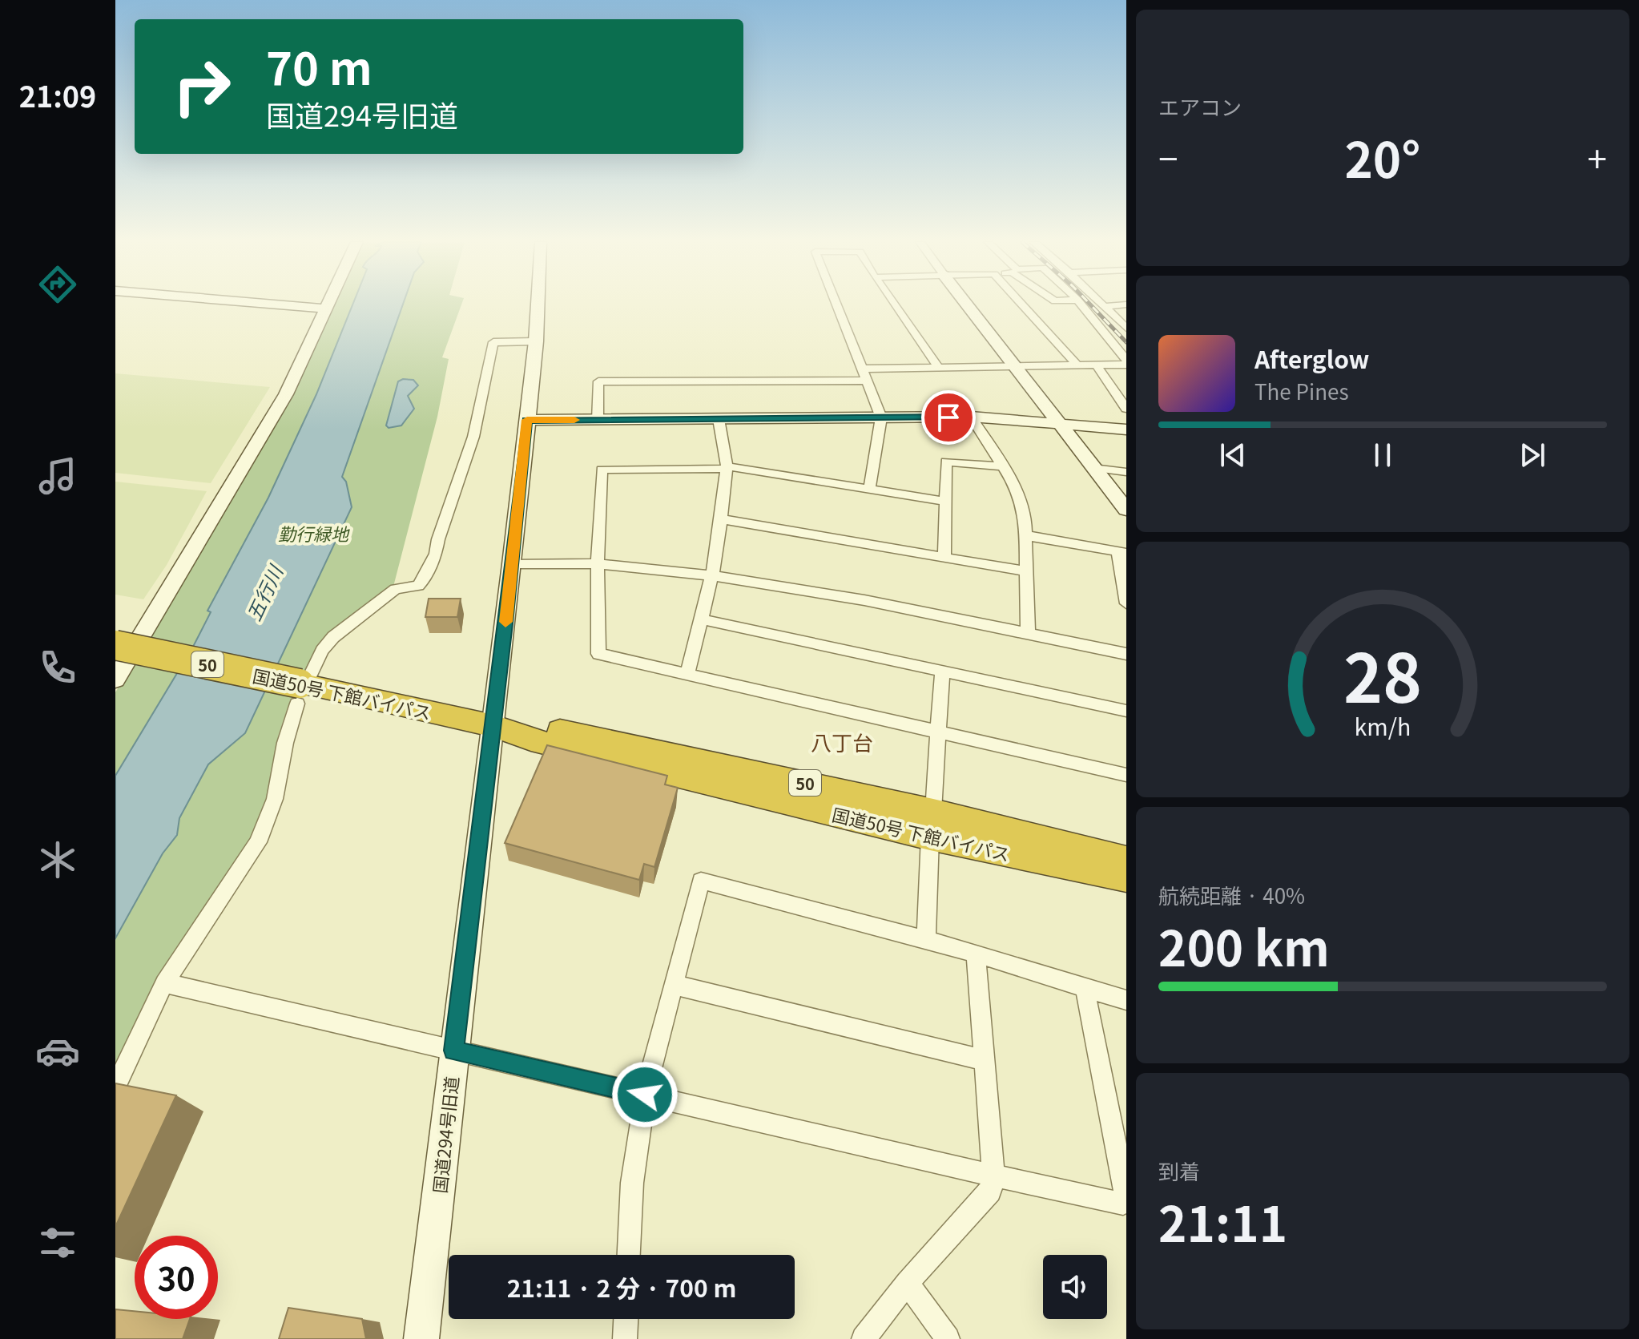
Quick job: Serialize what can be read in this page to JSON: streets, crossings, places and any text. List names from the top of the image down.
{
  "streets": {
    "highway": ["50", "国道50号 下館バイパス"],
    "street": ["国道294号旧道"]
  },
  "crossings": [
    ["国道50号 下館バイパス", "国道294号旧道"]
  ],
  "districts": ["八丁台"],
  "water": ["五行川"],
  "parks": ["勤行緑地"],
  "page": {
    "tabs": "21:09",
    "tile": [
      "エアコン",
      ["航続距離 · 40%", "200 km"],
      ["到着", "21:11"]
    ],
    "turn": ["70 m", "国道294号旧道"],
    "heat": ["−", "20°", "+"],
    "song": ["Afterglow", "The Pines"],
    "limit": "30",
    "trip": "21:11 · 2 分 · 700 m",
    "gauge": ["28", "km/h"]
  }
}
